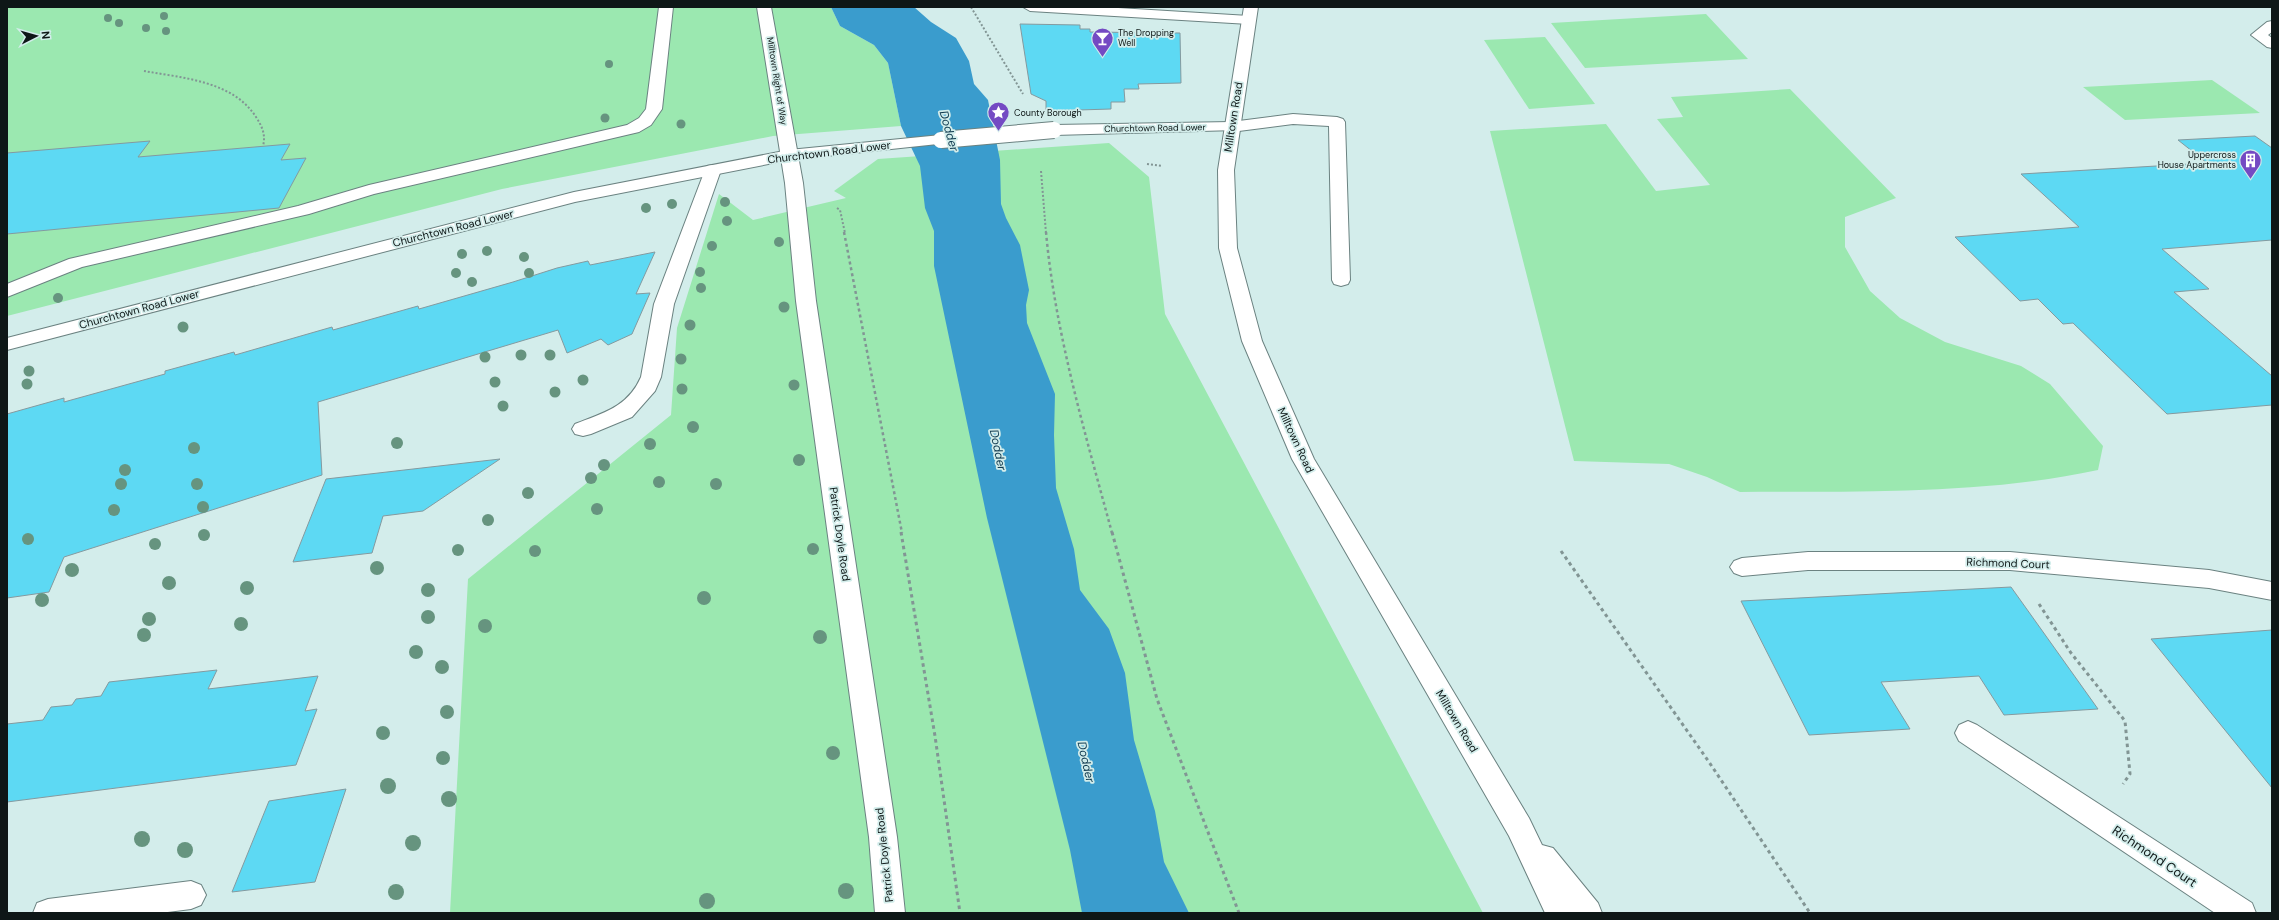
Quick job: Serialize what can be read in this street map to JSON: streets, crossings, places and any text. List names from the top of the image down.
{
  "streets": {
    "street": [
      "Milltown Right of Way",
      "Milltown Road",
      "Churchtown Road Lower",
      "Patrick Doyle Road",
      "Richmond Court"
    ]
  },
  "crossings": [
    ["Milltown Right of Way", "Churchtown Road Lower"],
    ["Milltown Right of Way", "Patrick Doyle Road"],
    ["Milltown Road", "Churchtown Road Lower"],
    ["Churchtown Road Lower", "Patrick Doyle Road"]
  ],
  "water": ["Dodder"],
  "places": {
    "bar": ["The Dropping Well"],
    "place": ["County Borough"],
    "building": ["Uppercross House Apartments"]
  },
  "north": "right"
}
